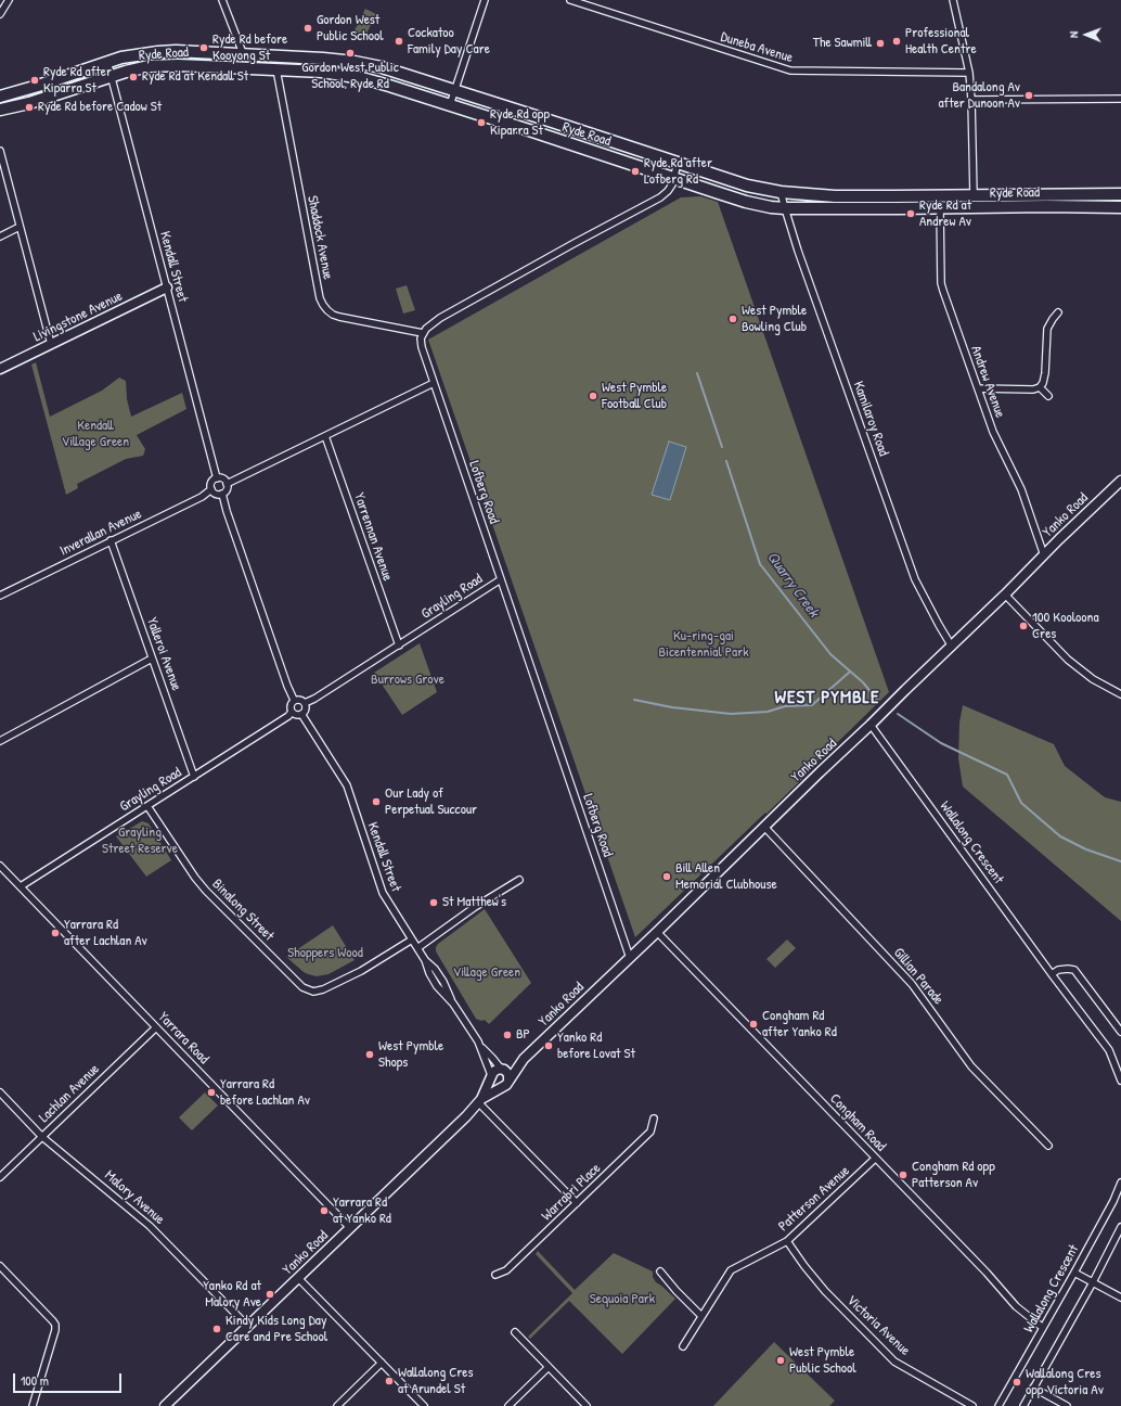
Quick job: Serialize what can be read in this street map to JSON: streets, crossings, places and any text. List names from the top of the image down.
{
  "streets": {
    "highway": ["Ryde Road"],
    "main road": ["Livingstone Avenue", "Yanko Road"],
    "street": [
      "Duneba Avenue",
      "Shaddock Avenue",
      "Kendall Street",
      "Andrew Avenue",
      "Kamilaroy Road",
      "Lofberg Road",
      "Inverallan Avenue",
      "Yarrennan Avenue",
      "Grayling Road",
      "Yalleroi Avenue",
      "Wallalong Crescent",
      "Binalong Street",
      "Gillian Parade",
      "Yarrara Road",
      "Lachlan Avenue",
      "Congham Road",
      "Warrabri Place",
      "Malory Avenue",
      "Patterson Avenue",
      "Victoria Avenue"
    ]
  },
  "crossings": [
    ["Ryde Road", "Shaddock Avenue"],
    ["Ryde Road", "Kendall Street"],
    ["Ryde Road", "Andrew Avenue"],
    ["Ryde Road", "Kamilaroy Road"],
    ["Shaddock Avenue", "Lofberg Road"],
    ["Kendall Street", "Livingstone Avenue"],
    ["Kendall Street", "Yanko Road"],
    ["Kendall Street", "Inverallan Avenue"],
    ["Kendall Street", "Grayling Road"],
    ["Kendall Street", "Binalong Street"],
    ["Andrew Avenue", "Yanko Road"],
    ["Kamilaroy Road", "Yanko Road"],
    ["Lofberg Road", "Yanko Road"],
    ["Lofberg Road", "Grayling Road"],
    ["Yanko Road", "Wallalong Crescent"],
    ["Yanko Road", "Gillian Parade"],
    ["Yanko Road", "Yarrara Road"],
    ["Yanko Road", "Congham Road"],
    ["Yanko Road", "Malory Avenue"],
    ["Inverallan Avenue", "Yalleroi Avenue"],
    ["Yarrennan Avenue", "Grayling Road"],
    ["Grayling Road", "Yalleroi Avenue"],
    ["Grayling Road", "Binalong Street"],
    ["Grayling Road", "Yarrara Road"],
    ["Wallalong Crescent", "Congham Road"],
    ["Yarrara Road", "Lachlan Avenue"],
    ["Lachlan Avenue", "Malory Avenue"],
    ["Congham Road", "Patterson Avenue"],
    ["Patterson Avenue", "Victoria Avenue"]
  ],
  "districts": ["WEST PYMBLE"],
  "water": ["Quarry Creek"],
  "parks": [
    "Kendall Village Green",
    "Ku-ring-gai Bicentennial Park",
    "Burrows Grove",
    "Grayling Street Reserve",
    "Shoppers Wood",
    "Village Green",
    "Sequoia Park"
  ],
  "places": [
    "Gordon West Public School",
    "Cockatoo Family Day Care",
    "Professional Health Centre",
    "The Sawmill",
    "Ryde Rd before Kooyong St",
    "Gordon West Public School, Ryde Rd",
    "Ryde Rd at Kendall St",
    "Ryde Rd after Kiparra St",
    "Bandalong Av after Dunoon Av",
    "Ryde Rd before Cadow St",
    "Ryde Rd opp Kiparra St",
    "Ryde Rd after Lofberg Rd",
    "Ryde Rd at Andrew Av",
    "West Pymble Bowling Club",
    "West Pymble Football Club",
    "100 Kooloona Cres",
    "Our Lady of Perpetual Succour",
    "Bill Allen Memorial Clubhouse",
    "St Matthew's",
    "Yarrara Rd after Lachlan Av",
    "Congham Rd after Yanko Rd",
    "BP",
    "Yanko Rd before Lovat St",
    "West Pymble Shops",
    "Yarrara Rd before Lachlan Av",
    "Congham Rd opp Patterson Av",
    "Yarrara Rd at Yanko Rd",
    "Yanko Rd at Malory Ave",
    "Kindy Kids Long Day Care and Pre School",
    "West Pymble Public School",
    "Wallalong Cres at Arundel St",
    "Wallalong Cres opp Victoria Av"
  ],
  "scale_bar": "100 m",
  "north": "left"
}
